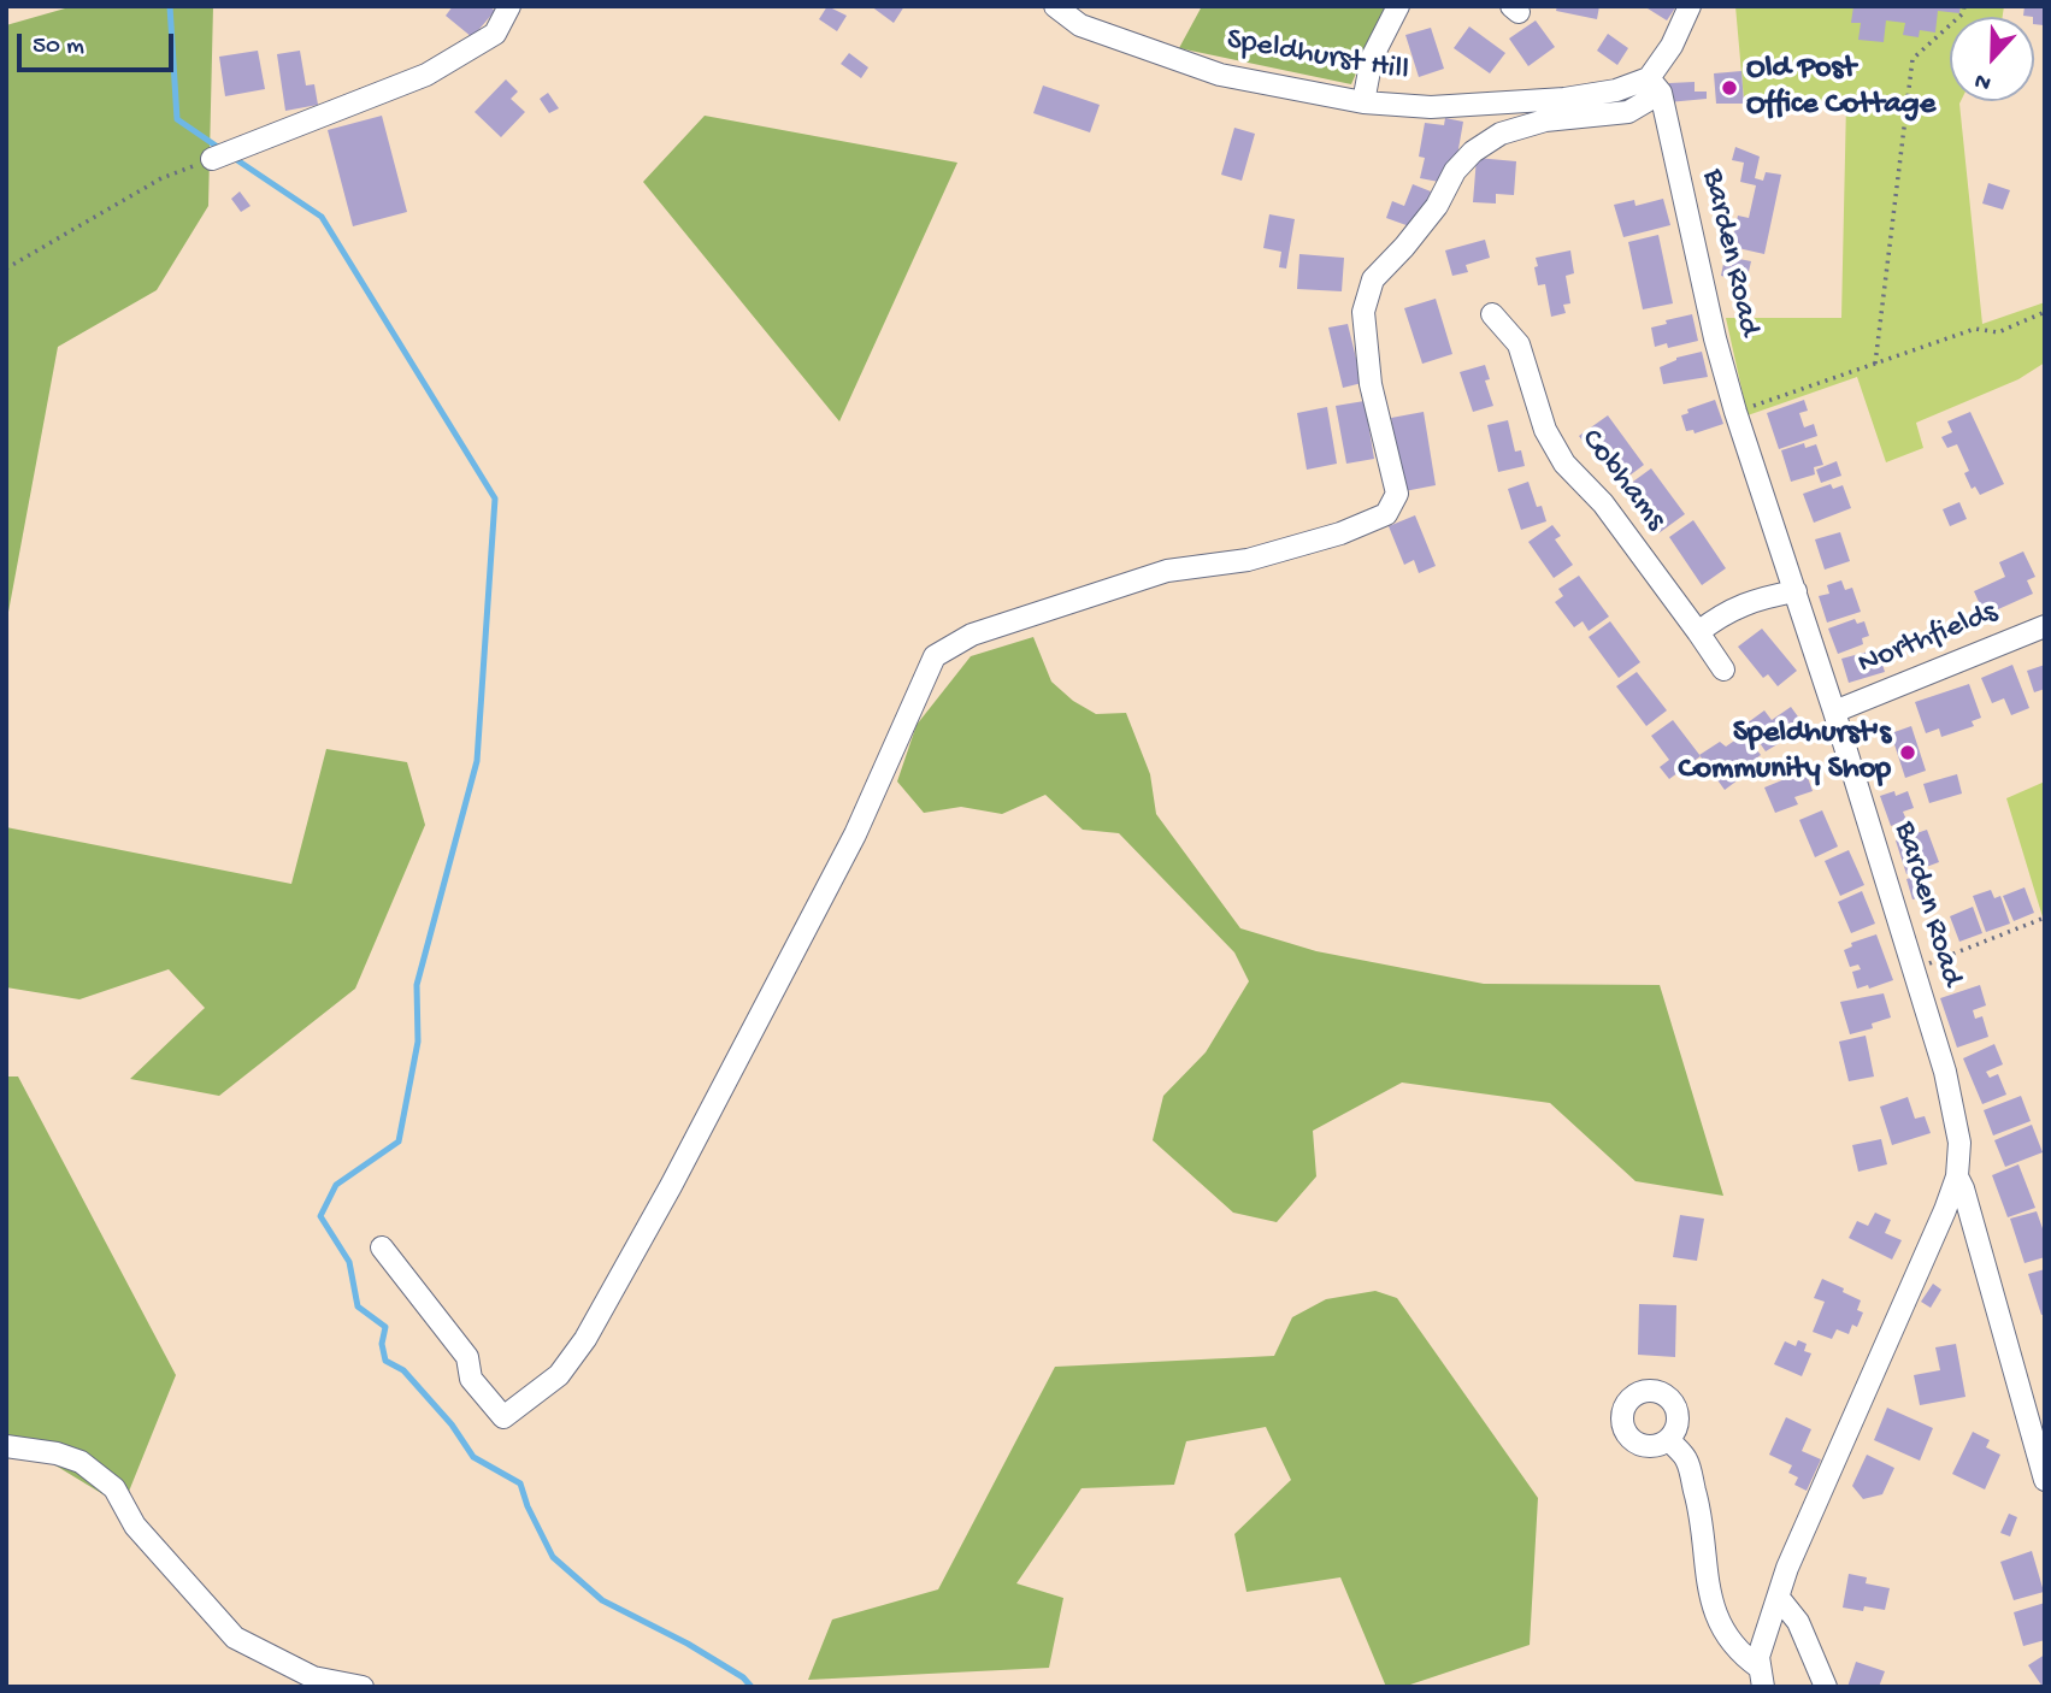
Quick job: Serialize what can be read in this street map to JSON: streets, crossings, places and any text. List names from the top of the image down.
{
  "streets": {
    "street": [
      "Speldhurst Hill",
      "Barden Road",
      "Cobhams",
      "Northfields"
    ]
  },
  "crossings": [
    ["Speldhurst Hill", "Barden Road"],
    ["Barden Road", "Northfields"]
  ],
  "places": ["Old Post Office Cottage", "Speldhurst's Community Shop"],
  "scale_bar": "50 m",
  "north": "bottom"
}
